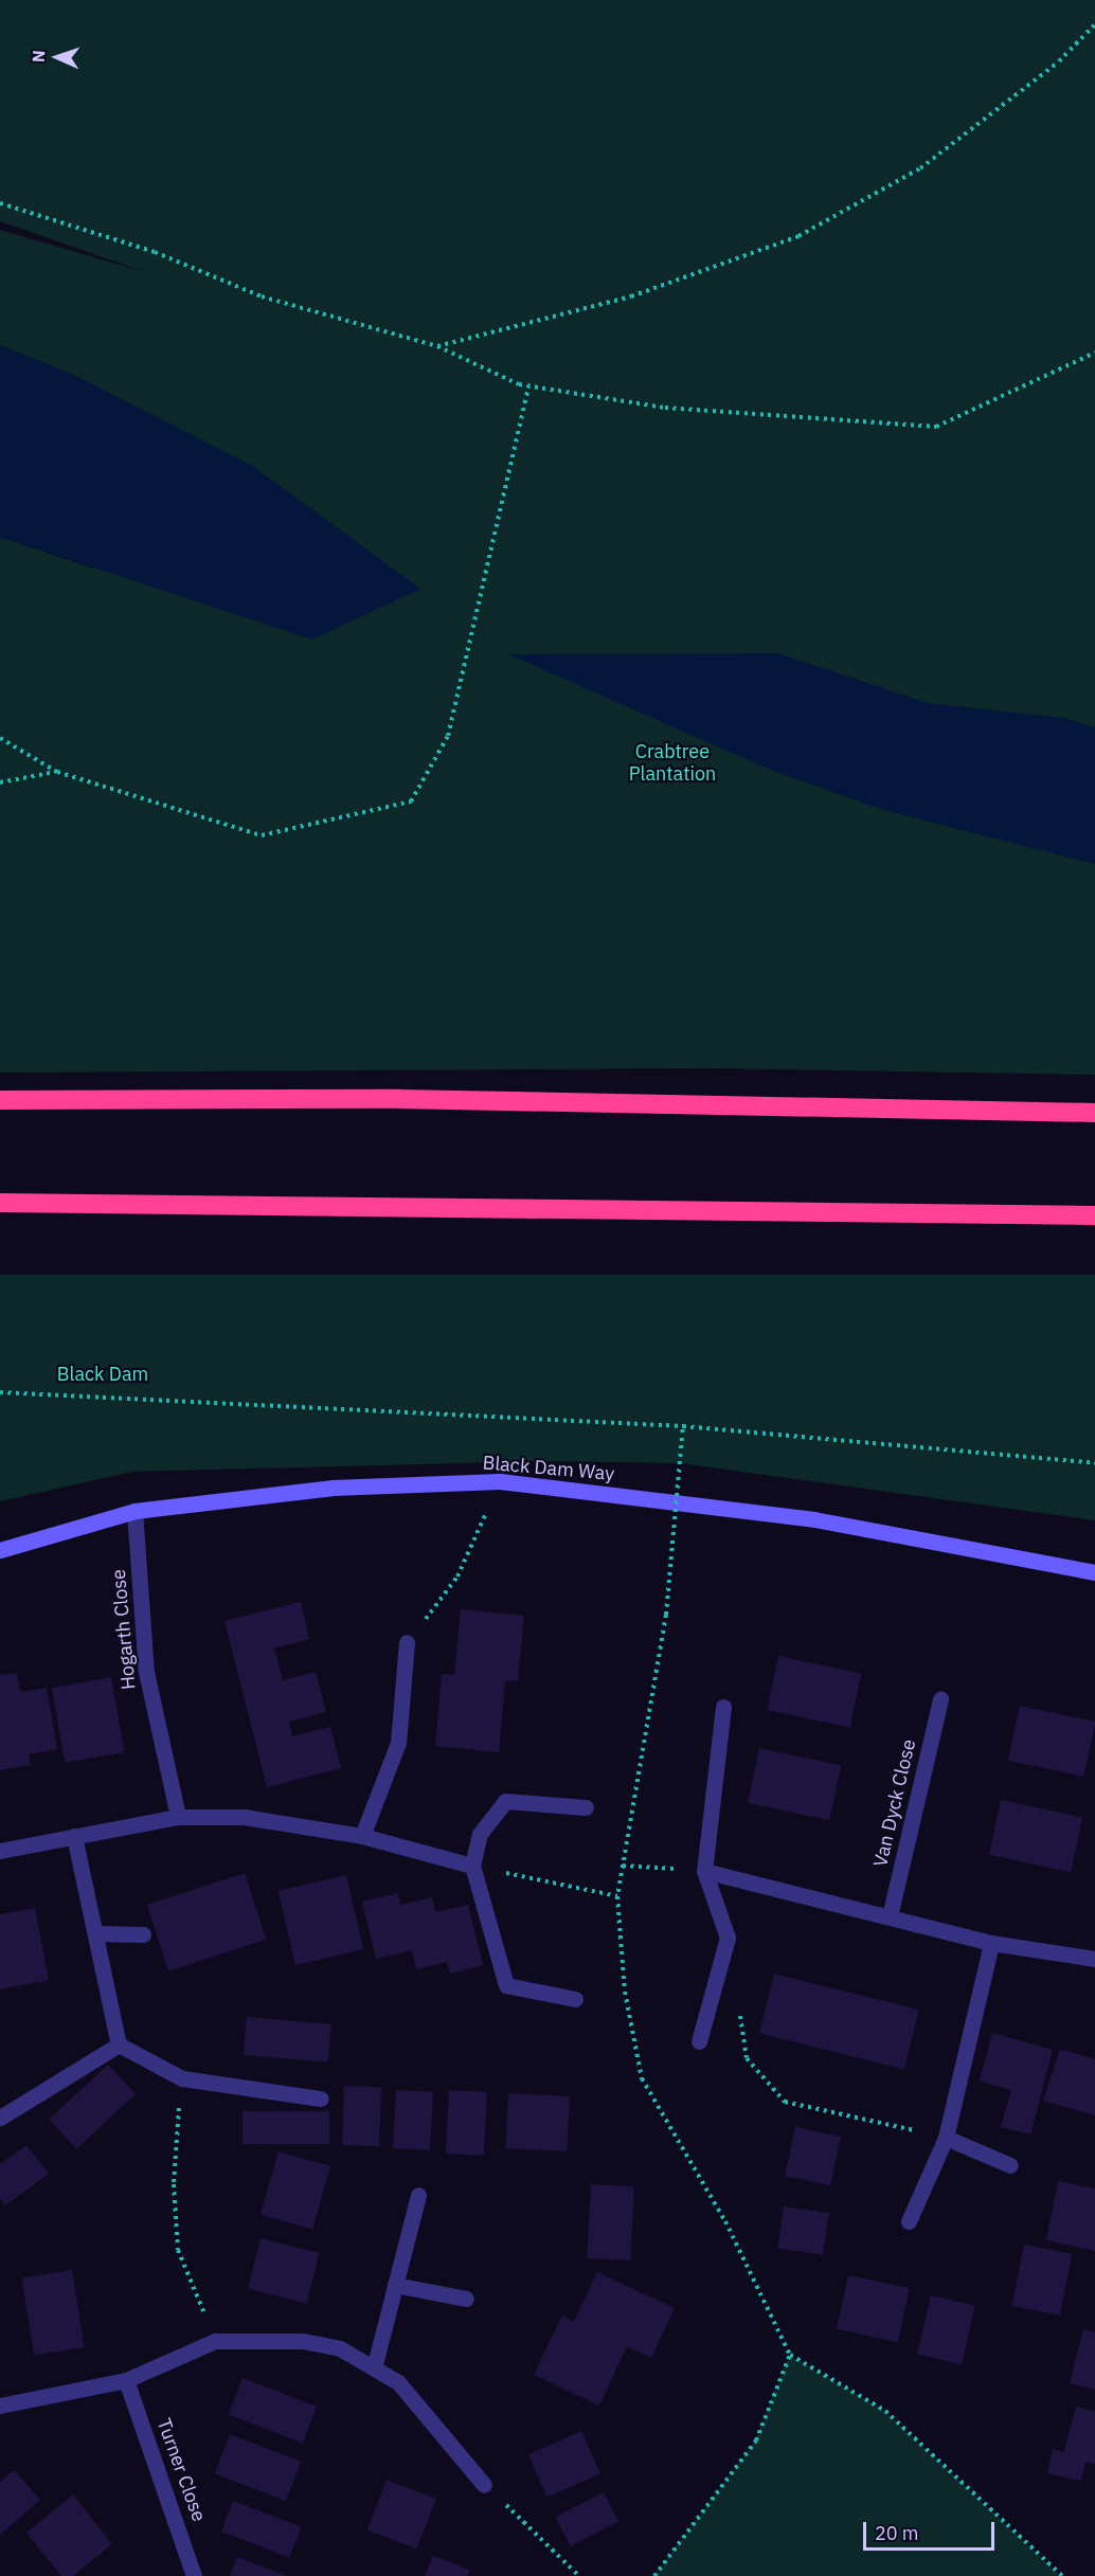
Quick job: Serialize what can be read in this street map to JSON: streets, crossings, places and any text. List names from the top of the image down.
{
  "streets": {
    "street": [
      "Black Dam Way",
      "Hogarth Close",
      "Van Dyck Close",
      "Turner Close"
    ]
  },
  "crossings": [
    ["Black Dam Way", "Hogarth Close"]
  ],
  "parks": ["Crabtree Plantation", "Black Dam"],
  "scale_bar": "20 m",
  "north": "left"
}
